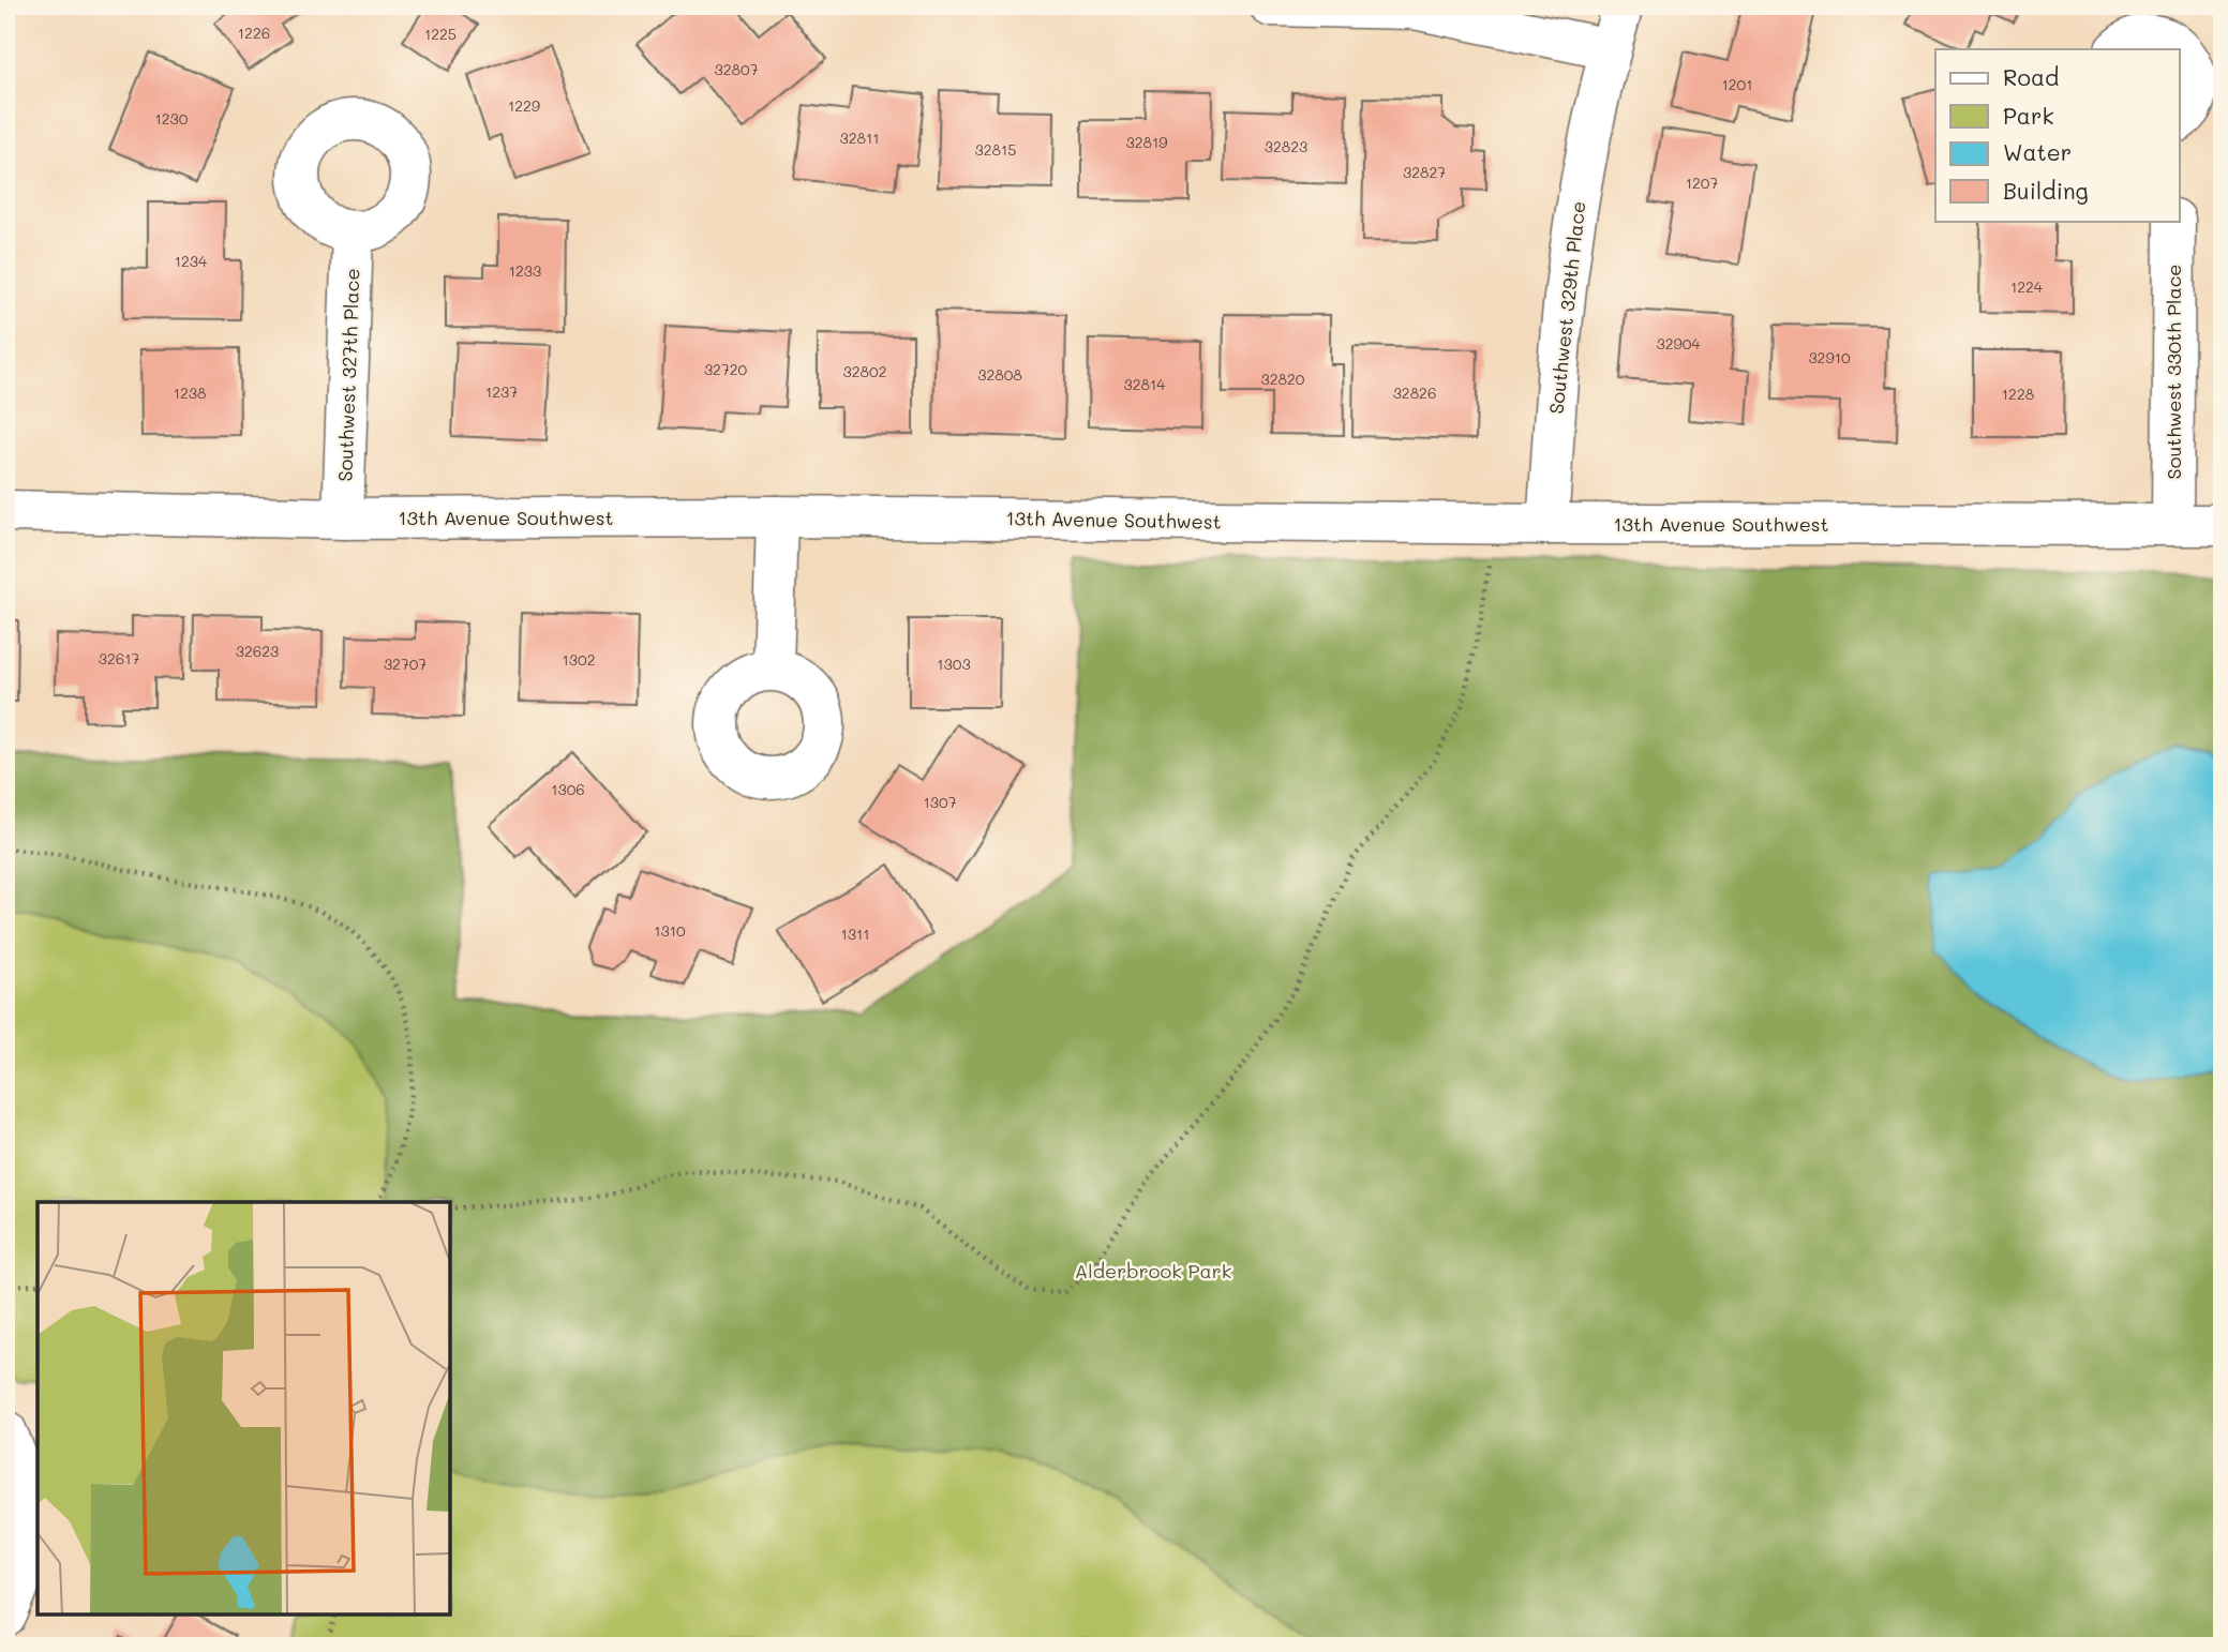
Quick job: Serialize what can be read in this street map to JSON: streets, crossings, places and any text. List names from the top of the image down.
{
  "streets": {
    "street": [
      "Southwest 329th Place",
      "Southwest 330th Place",
      "Southwest 327th Place",
      "13th Avenue Southwest"
    ]
  },
  "crossings": [
    ["Southwest 329th Place", "13th Avenue Southwest"],
    ["Southwest 330th Place", "13th Avenue Southwest"],
    ["Southwest 327th Place", "13th Avenue Southwest"]
  ],
  "parks": ["Alderbrook Park"],
  "house_numbers": [
    "1226",
    "1225",
    "32807",
    "1201",
    "1229",
    "1230",
    "32811",
    "32819",
    "32823",
    "32815",
    "32827",
    "1207",
    "1234",
    "1233",
    "1224",
    "32904",
    "32910",
    "32720",
    "32802",
    "32808",
    "32820",
    "32814",
    "1237",
    "1238",
    "32826",
    "1228",
    "32623",
    "32617",
    "1302",
    "32707",
    "1303",
    "1306",
    "1307",
    "1310",
    "1311"
  ],
  "legend": [
    "Road",
    "Park",
    "Water",
    "Building"
  ]
}
